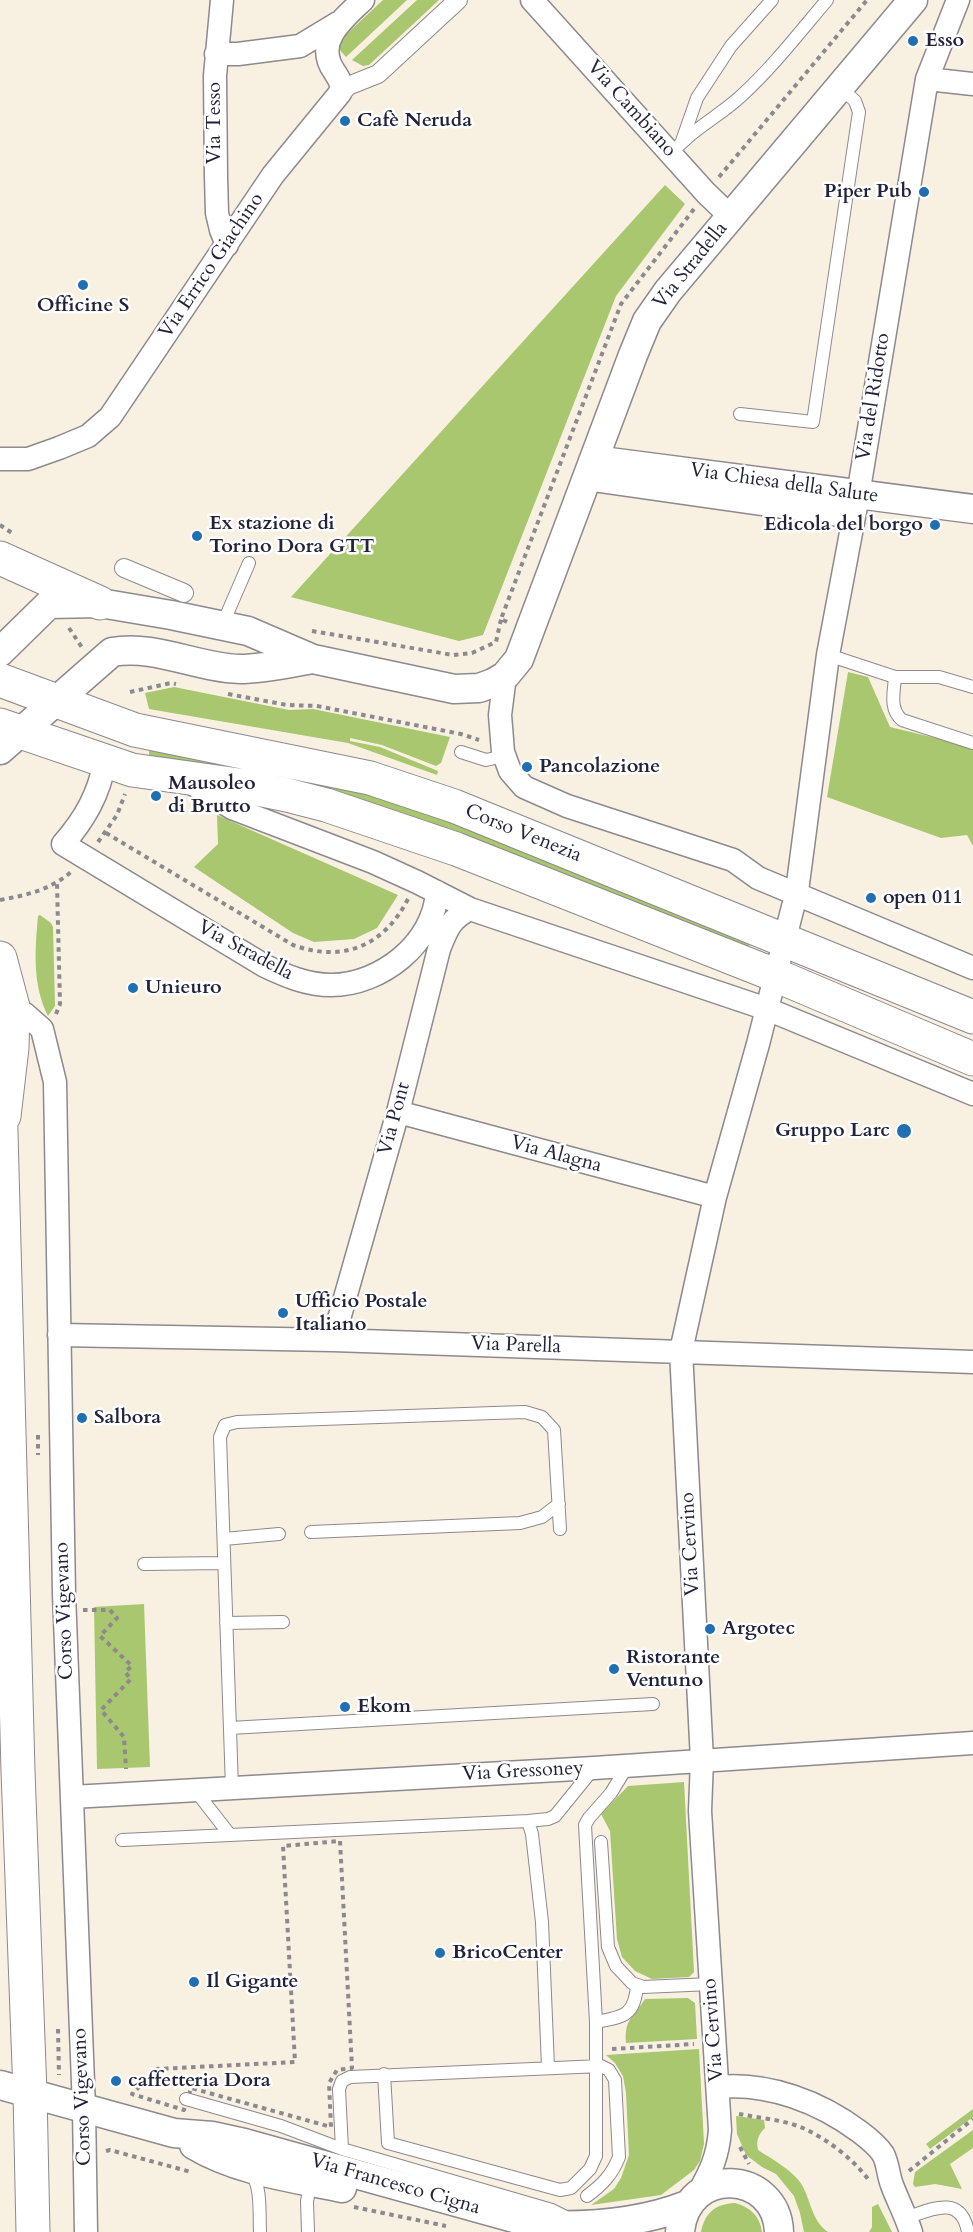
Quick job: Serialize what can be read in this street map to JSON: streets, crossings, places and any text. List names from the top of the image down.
{
  "streets": {
    "main road": ["Corso Venezia"],
    "street": [
      "Via Cambiano",
      "Via Tesso",
      "Via Errico Giachino",
      "Via Stradella",
      "Via del Ridotto",
      "Via Chiesa della Salute",
      "Via Pont",
      "Via Alagna",
      "Via Parella",
      "Via Cervino",
      "Corso Vigevano",
      "Via Gressoney",
      "Via Francesco Cigna"
    ]
  },
  "crossings": [
    ["Via Cambiano", "Via Stradella"],
    ["Via Tesso", "Via Errico Giachino"],
    ["Via Stradella", "Via Chiesa della Salute"],
    ["Via Stradella", "Corso Venezia"],
    ["Via del Ridotto", "Via Chiesa della Salute"],
    ["Via del Ridotto", "Corso Venezia"],
    ["Via del Ridotto", "Via Cervino"],
    ["Corso Venezia", "Via Pont"],
    ["Corso Venezia", "Via Cervino"],
    ["Via Pont", "Via Alagna"],
    ["Via Pont", "Via Parella"],
    ["Via Alagna", "Via Cervino"],
    ["Via Parella", "Via Cervino"],
    ["Via Parella", "Corso Vigevano"],
    ["Via Cervino", "Via Gressoney"],
    ["Via Cervino", "Via Francesco Cigna"],
    ["Corso Vigevano", "Via Gressoney"],
    ["Corso Vigevano", "Via Francesco Cigna"]
  ],
  "places": [
    "Esso",
    "Cafè Neruda",
    "Piper Pub",
    "Officine S",
    "Edicola del borgo",
    "Ex stazione di Torino Dora GTT",
    "Pancolazione",
    "Mausoleo di Brutto",
    "open 011",
    "Unieuro",
    "Gruppo Larc",
    "Ufficio Postale Italiano",
    "Salbora",
    "Argotec",
    "Ristorante Ventuno",
    "Ekom",
    "BricoCenter",
    "Il Gigante",
    "caffetteria Dora"
  ]
}
